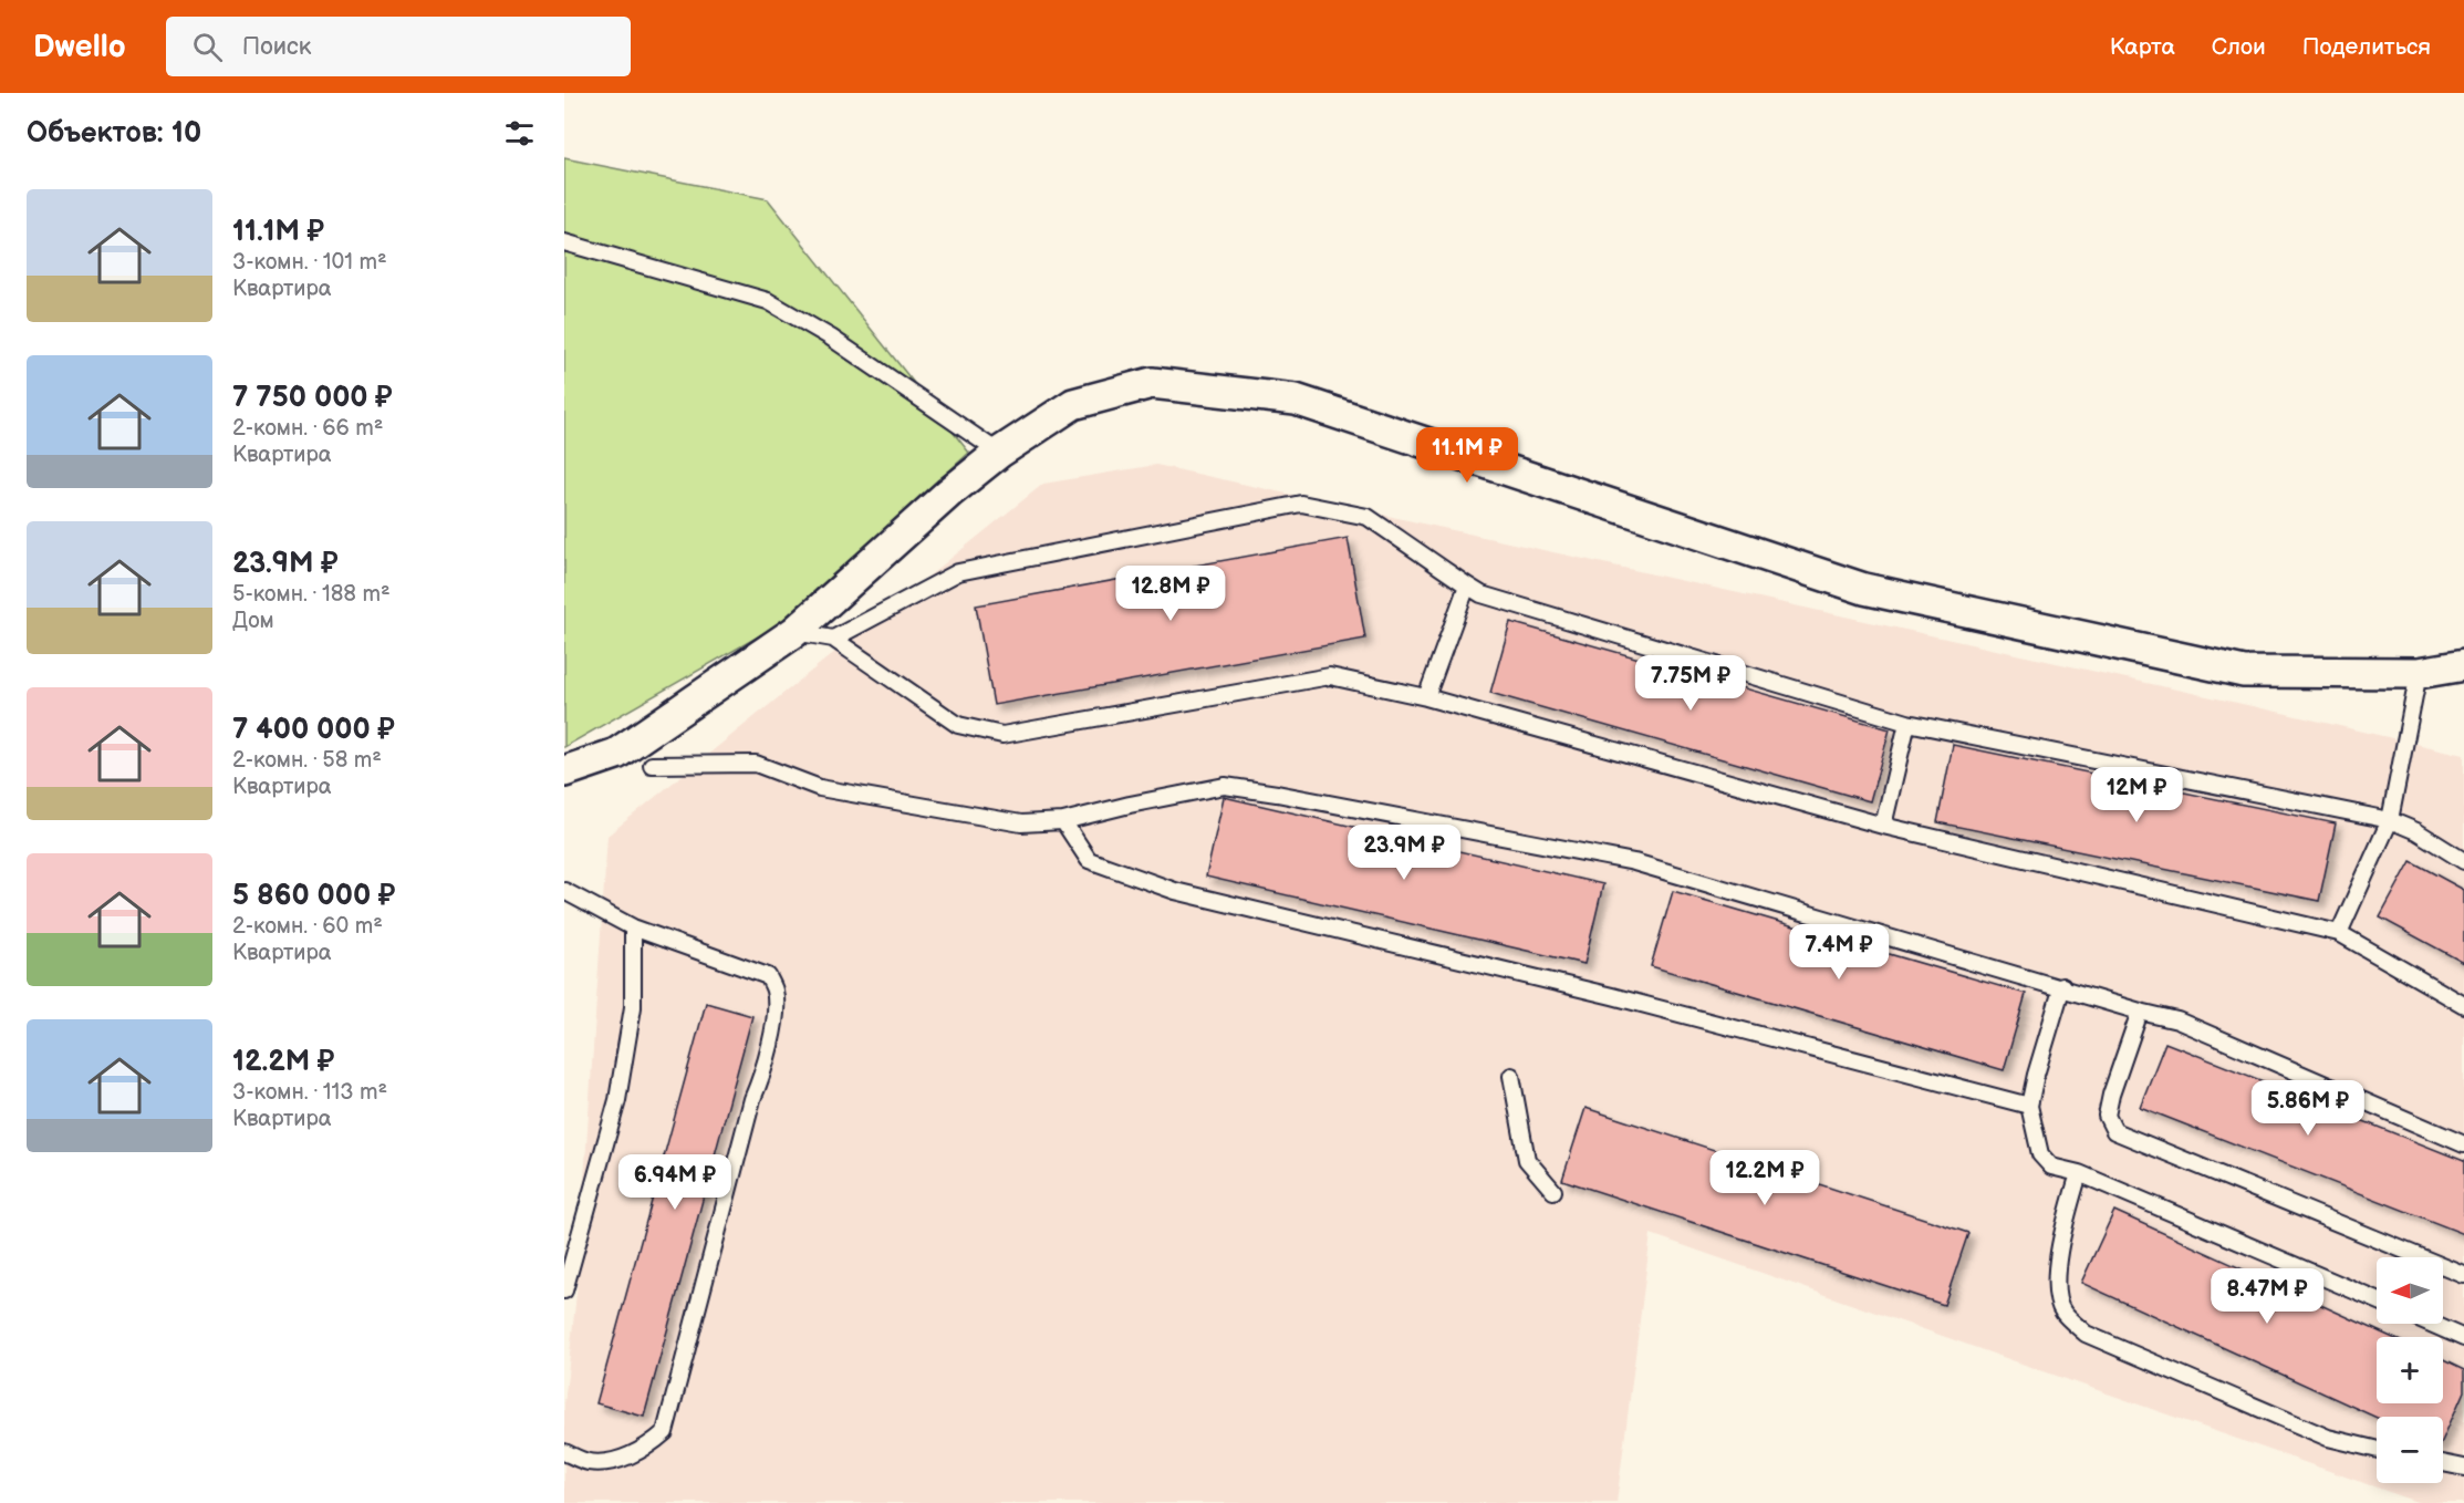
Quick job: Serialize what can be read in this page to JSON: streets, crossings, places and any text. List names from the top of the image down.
{
  "north": "left",
  "page": {
    "header": "Dwello",
    "search": "Поиск",
    "nav": ["Карта", "Слои", "Поделиться"],
    "heading": "Объектов: 10",
    "list": [
      {
        "name": "11.1M ₽",
        "note": "3-комн. · 101 m² · Квартира"
      },
      {
        "name": "7 750 000 ₽",
        "note": "2-комн. · 66 m² · Квартира"
      },
      {
        "name": "23.9M ₽",
        "note": "5-комн. · 188 m² · Дом"
      },
      {
        "name": "7 400 000 ₽",
        "note": "2-комн. · 58 m² · Квартира"
      },
      {
        "name": "5 860 000 ₽",
        "note": "2-комн. · 60 m² · Квартира"
      },
      {
        "name": "12.2M ₽",
        "note": "3-комн. · 113 m² · Квартира"
      }
    ],
    "price": [
      "11.1M ₽",
      "12.8M ₽",
      "7.75M ₽",
      "12M ₽",
      "23.9M ₽",
      "7.4M ₽",
      "5.86M ₽",
      "12.2M ₽",
      "6.94M ₽",
      "8.47M ₽"
    ],
    "map_buttons": ["+", "−"]
  }
}
